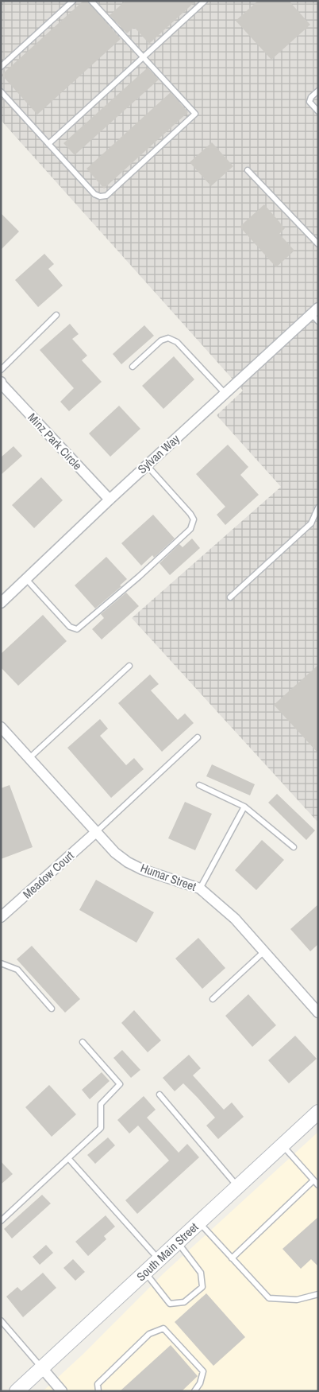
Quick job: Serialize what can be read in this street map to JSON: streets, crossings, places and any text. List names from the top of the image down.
{
  "streets": {
    "main road": ["South Main Street"],
    "street": [
      "Minz Park Circle",
      "Sylvan Way",
      "Meadow Court",
      "Humar Street"
    ]
  },
  "crossings": [
    ["Minz Park Circle", "Sylvan Way"],
    ["Meadow Court", "Humar Street"]
  ]
}
